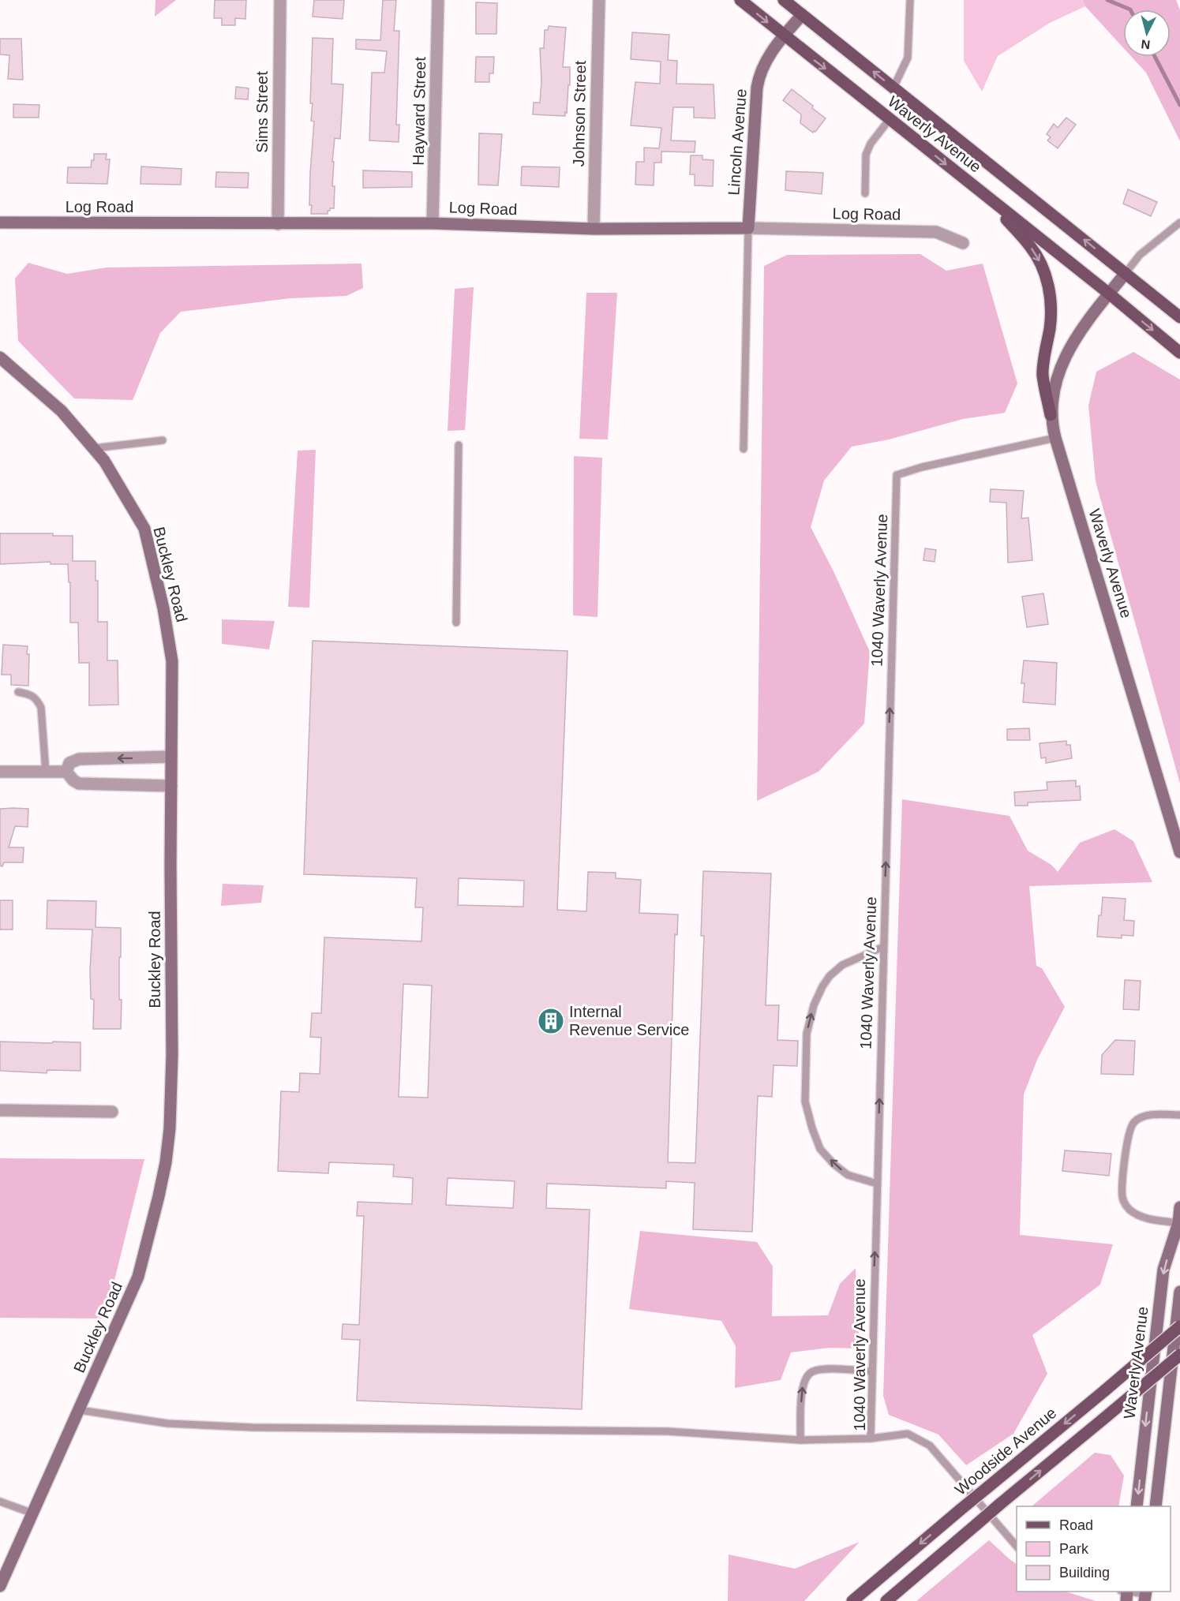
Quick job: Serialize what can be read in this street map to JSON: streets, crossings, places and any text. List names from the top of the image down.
{
  "streets": {
    "main road": ["Waverly Avenue", "Woodside Avenue"],
    "street": [
      "Hayward Street",
      "Sims Street",
      "Johnson Street",
      "Lincoln Avenue",
      "Log Road",
      "Buckley Road"
    ],
    "lane": ["1040 Waverly Avenue"]
  },
  "crossings": [
    ["Hayward Street", "Log Road"],
    ["Sims Street", "Log Road"],
    ["Johnson Street", "Log Road"],
    ["Waverly Avenue", "Lincoln Avenue"],
    ["Waverly Avenue", "1040 Waverly Avenue"],
    ["Lincoln Avenue", "Log Road"]
  ],
  "one_way": ["1040 Waverly Avenue"],
  "places": {
    "building": ["Internal Revenue Service"]
  },
  "legend": ["Road", "Park", "Building"],
  "north": "bottom"
}
